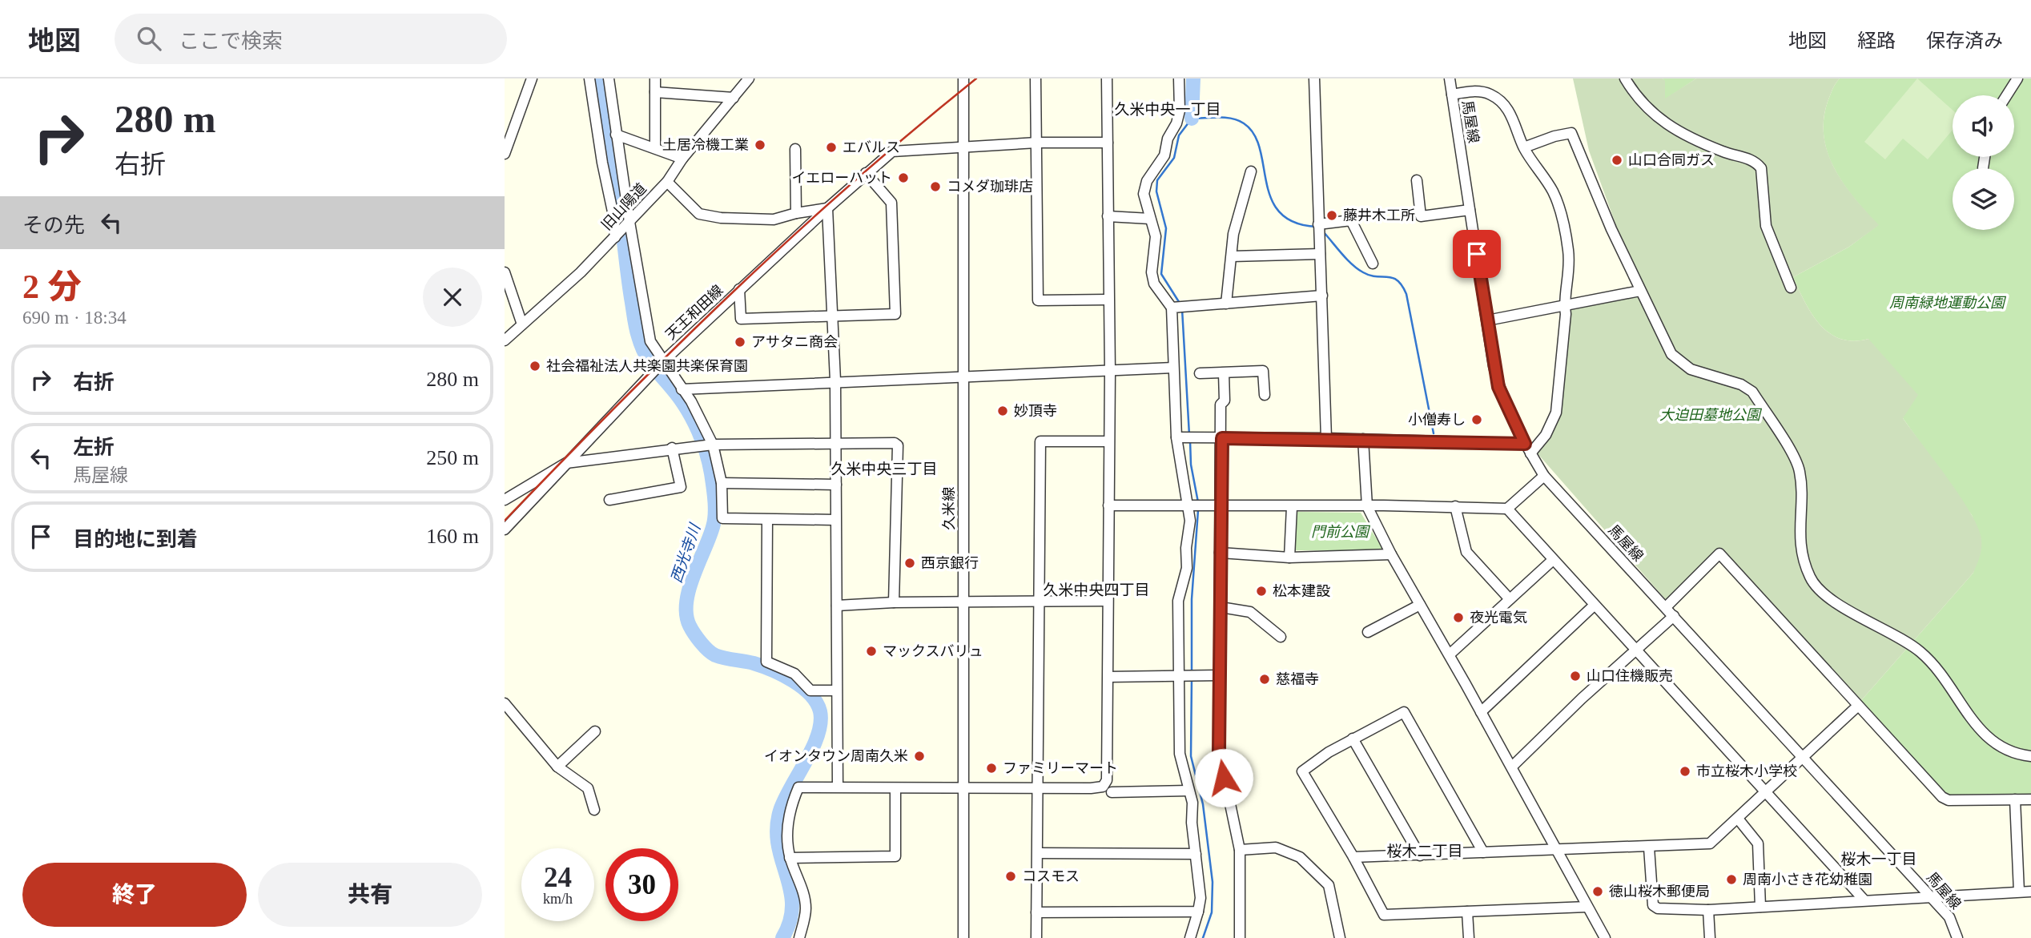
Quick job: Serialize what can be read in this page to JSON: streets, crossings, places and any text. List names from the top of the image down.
{
  "streets": {
    "street": [
      "馬屋線",
      "旧山陽道",
      "天王和田線",
      "久米線"
    ]
  },
  "crossings": [
    ["天王和田線", "久米線"]
  ],
  "districts": [
    "久米中央一丁目",
    "久米中央三丁目",
    "久米中央四丁目",
    "桜木二丁目",
    "桜木一丁目"
  ],
  "water": ["西光寺川"],
  "parks": ["周南緑地運動公園", "大迫田墓地公園", "門前公園"],
  "places": [
    "土居冷機工業",
    "エバルス",
    "山口合同ガス",
    "イエローハット",
    "コメダ珈琲店",
    "藤井木工所",
    "アサタニ商会",
    "社会福祉法人共楽園共楽保育園",
    "妙頂寺",
    "小僧寿し",
    "西京銀行",
    "松本建設",
    "夜光電気",
    "マックスバリュ",
    "山口住機販売",
    "慈福寺",
    "イオンタウン周南久米",
    "ファミリーマート",
    "市立桜木小学校",
    "コスモス",
    "周南小さき花幼稚園",
    "徳山桜木郵便局"
  ],
  "page": {
    "header": "地図",
    "search": "ここで検索",
    "nav": ["地図", "経路", "保存済み"],
    "turn": ["280 m", "右折"],
    "then": "その先",
    "heading": ["2 分", "690 m · 18:34"],
    "list": [
      {
        "name": "右折",
        "value": "280 m"
      },
      {
        "name": "左折",
        "note": "馬屋線",
        "value": "250 m"
      },
      {
        "name": "目的地に到着",
        "value": "160 m"
      }
    ],
    "speed": "24 km/h",
    "limit": "30",
    "buttons": ["終了", "共有"]
  }
}
